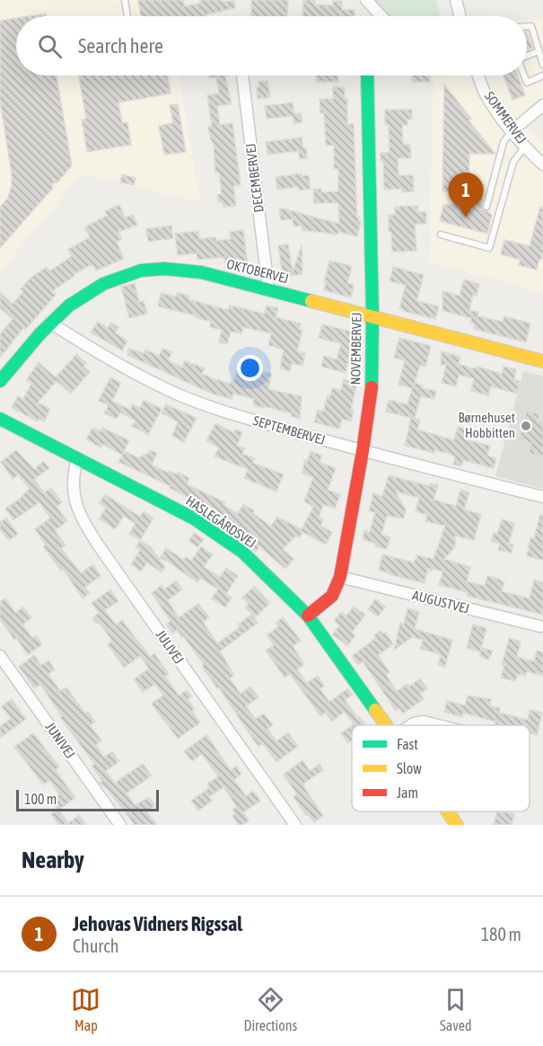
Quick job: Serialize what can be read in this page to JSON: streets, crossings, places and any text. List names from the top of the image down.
{
  "streets": {
    "street": [
      "SOMMERVEJ",
      "DECEMBERVEJ",
      "OKTOBERVEJ",
      "NOVEMBERVEJ",
      "SEPTEMBERVEJ",
      "HASLEGÅRDSVEJ",
      "AUGUSTVEJ",
      "JULIVEJ",
      "JUNIVEJ"
    ]
  },
  "crossings": [
    ["DECEMBERVEJ", "OKTOBERVEJ"],
    ["OKTOBERVEJ", "NOVEMBERVEJ"],
    ["OKTOBERVEJ", "SEPTEMBERVEJ"],
    ["NOVEMBERVEJ", "SEPTEMBERVEJ"],
    ["NOVEMBERVEJ", "HASLEGÅRDSVEJ"],
    ["NOVEMBERVEJ", "AUGUSTVEJ"],
    ["HASLEGÅRDSVEJ", "JULIVEJ"]
  ],
  "places": ["Børnehuset Hobbitten"],
  "legend": ["Fast", "Slow", "Jam"],
  "scale_bar": "100 m",
  "page": {
    "search": "Search here",
    "pins": "1",
    "scale": "100 m",
    "heading": "Nearby",
    "list": [
      {
        "mark": "1",
        "name": "Jehovas Vidners Rigssal",
        "note": "Church",
        "value": "180 m"
      }
    ],
    "nav": ["Map", "Directions", "Saved"]
  }
}
